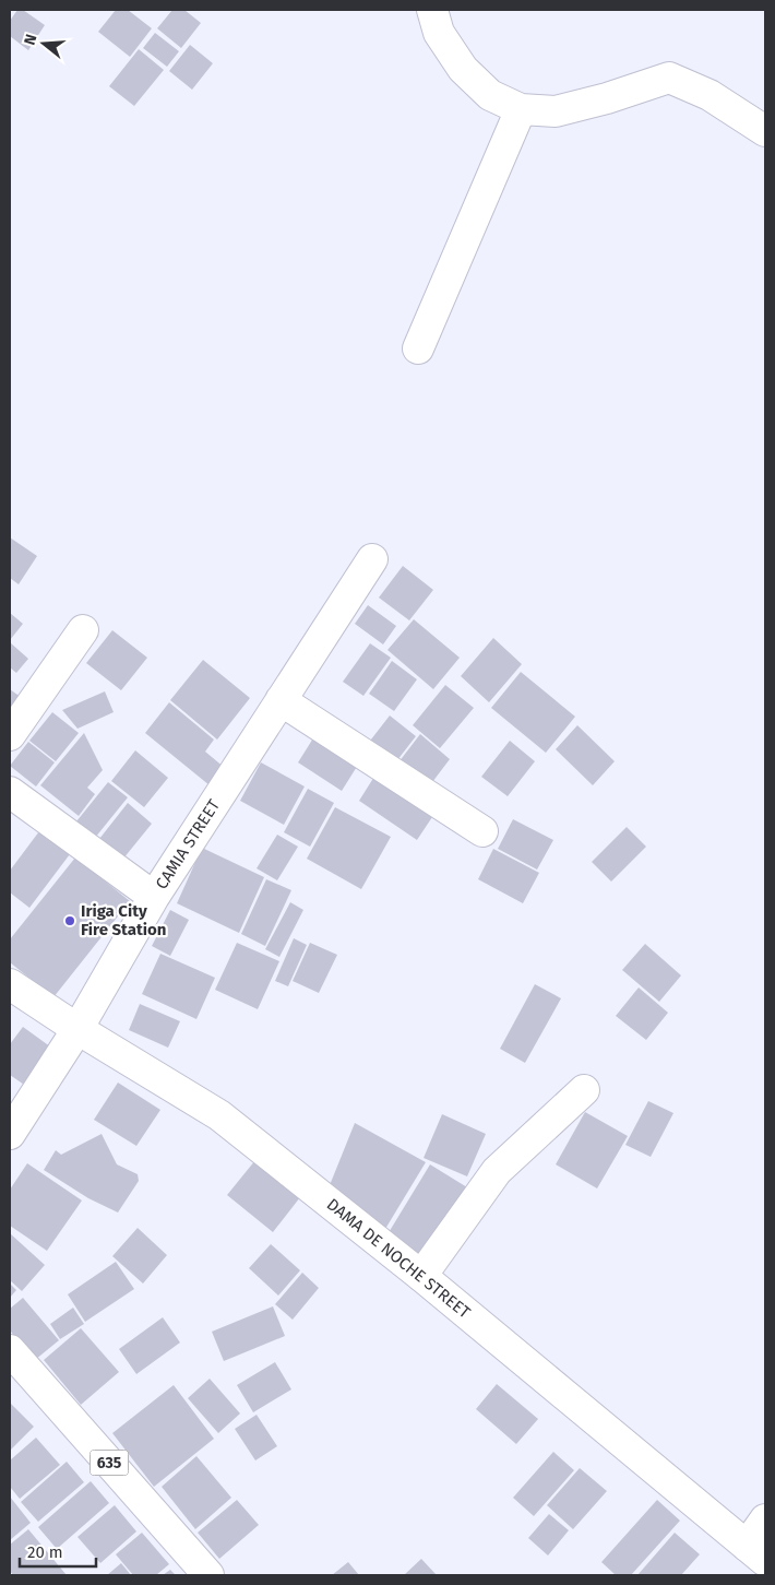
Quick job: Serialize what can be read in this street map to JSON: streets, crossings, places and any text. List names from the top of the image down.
{
  "streets": {
    "street": ["CAMIA STREET", "DAMA DE NOCHE STREET", "635"]
  },
  "crossings": [
    ["CAMIA STREET", "DAMA DE NOCHE STREET"]
  ],
  "places": ["Iriga City Fire Station"],
  "scale_bar": "20 m",
  "north": "left"
}
